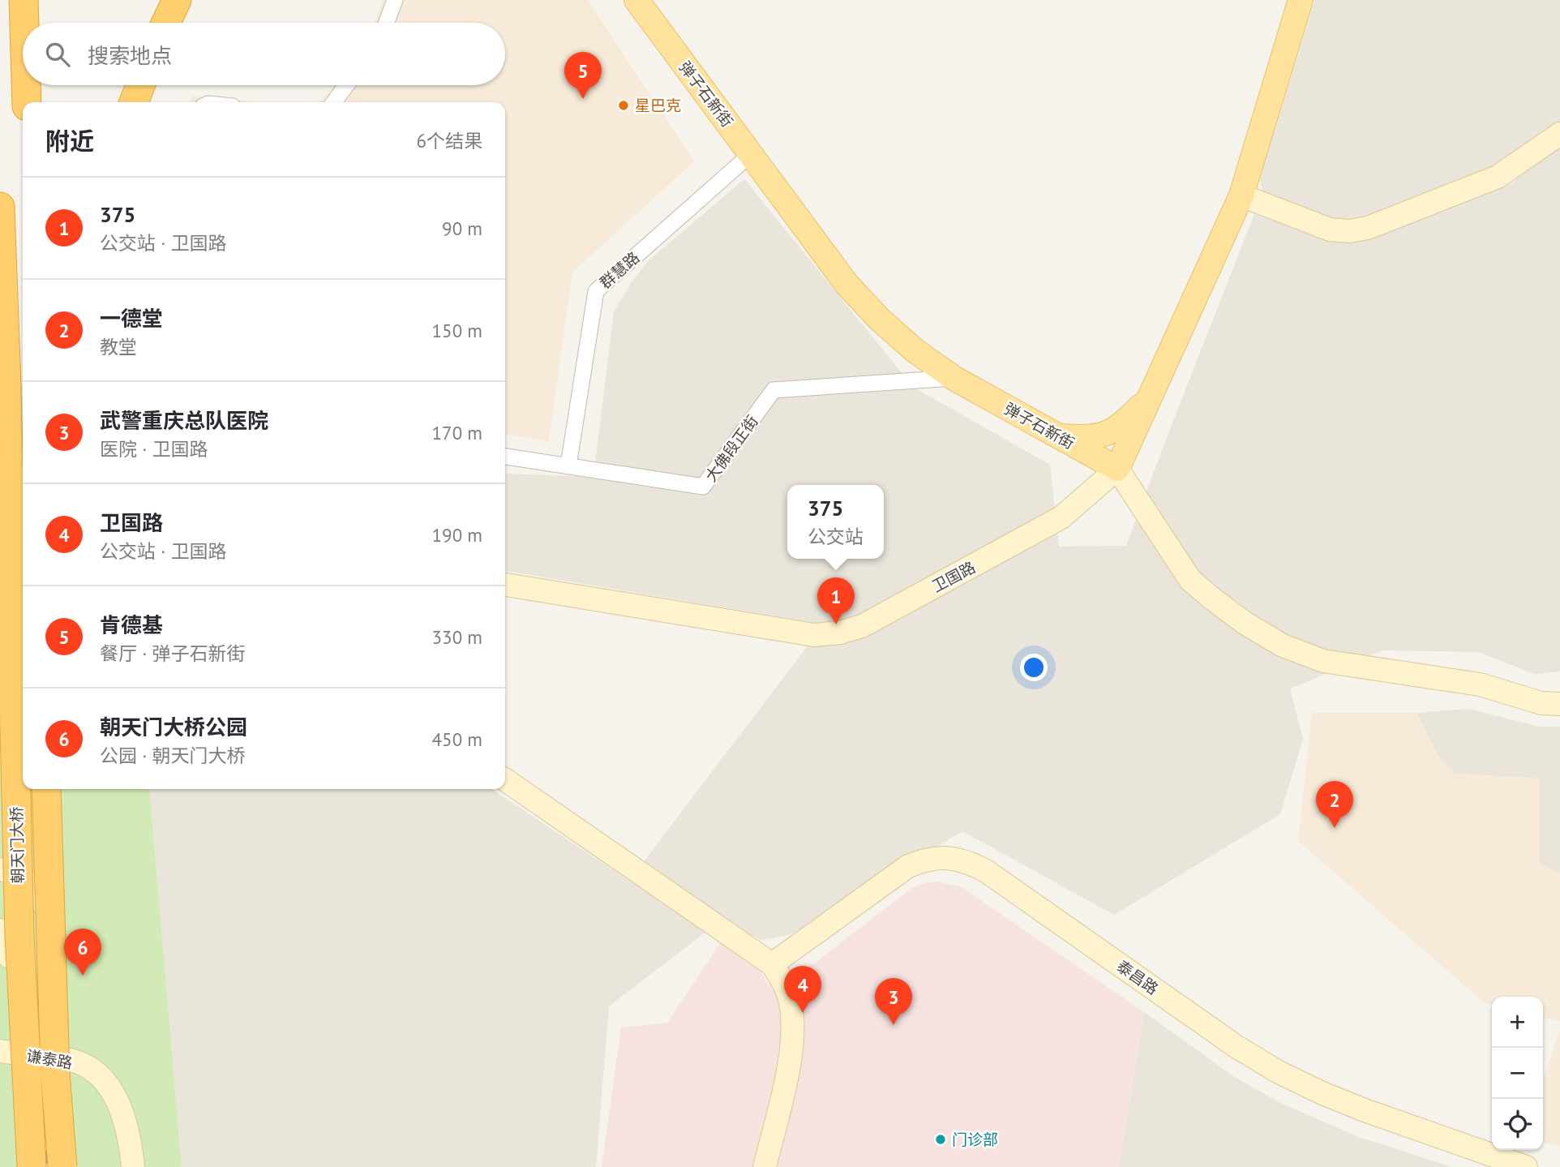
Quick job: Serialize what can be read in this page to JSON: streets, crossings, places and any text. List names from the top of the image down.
{
  "streets": {
    "highway": ["朝天门大桥"],
    "main road": ["弹子石新街"],
    "street": [
      "群慧路",
      "大佛段正街",
      "卫国路",
      "泰昌路",
      "谦泰路"
    ]
  },
  "crossings": [
    ["弹子石新街", "群慧路"],
    ["弹子石新街", "大佛段正街"],
    ["弹子石新街", "卫国路"],
    ["群慧路", "大佛段正街"]
  ],
  "places": ["星巴克", "门诊部"],
  "page": {
    "search": "搜索地点",
    "pins": [
      "5",
      "1",
      "2",
      "6",
      "4",
      "3"
    ],
    "heading": ["附近", "6个结果"],
    "list": [
      {
        "mark": "1",
        "name": "375",
        "note": "公交站 · 卫国路",
        "value": "90 m"
      },
      {
        "mark": "2",
        "name": "一德堂",
        "note": "教堂",
        "value": "150 m"
      },
      {
        "mark": "3",
        "name": "武警重庆总队医院",
        "note": "医院 · 卫国路",
        "value": "170 m"
      },
      {
        "mark": "4",
        "name": "卫国路",
        "note": "公交站 · 卫国路",
        "value": "190 m"
      },
      {
        "mark": "5",
        "name": "肯德基",
        "note": "餐厅 · 弹子石新街",
        "value": "330 m"
      },
      {
        "mark": "6",
        "name": "朝天门大桥公园",
        "note": "公园 · 朝天门大桥",
        "value": "450 m"
      }
    ],
    "popup": ["375", "公交站"],
    "map_buttons": ["+", "−"]
  }
}
